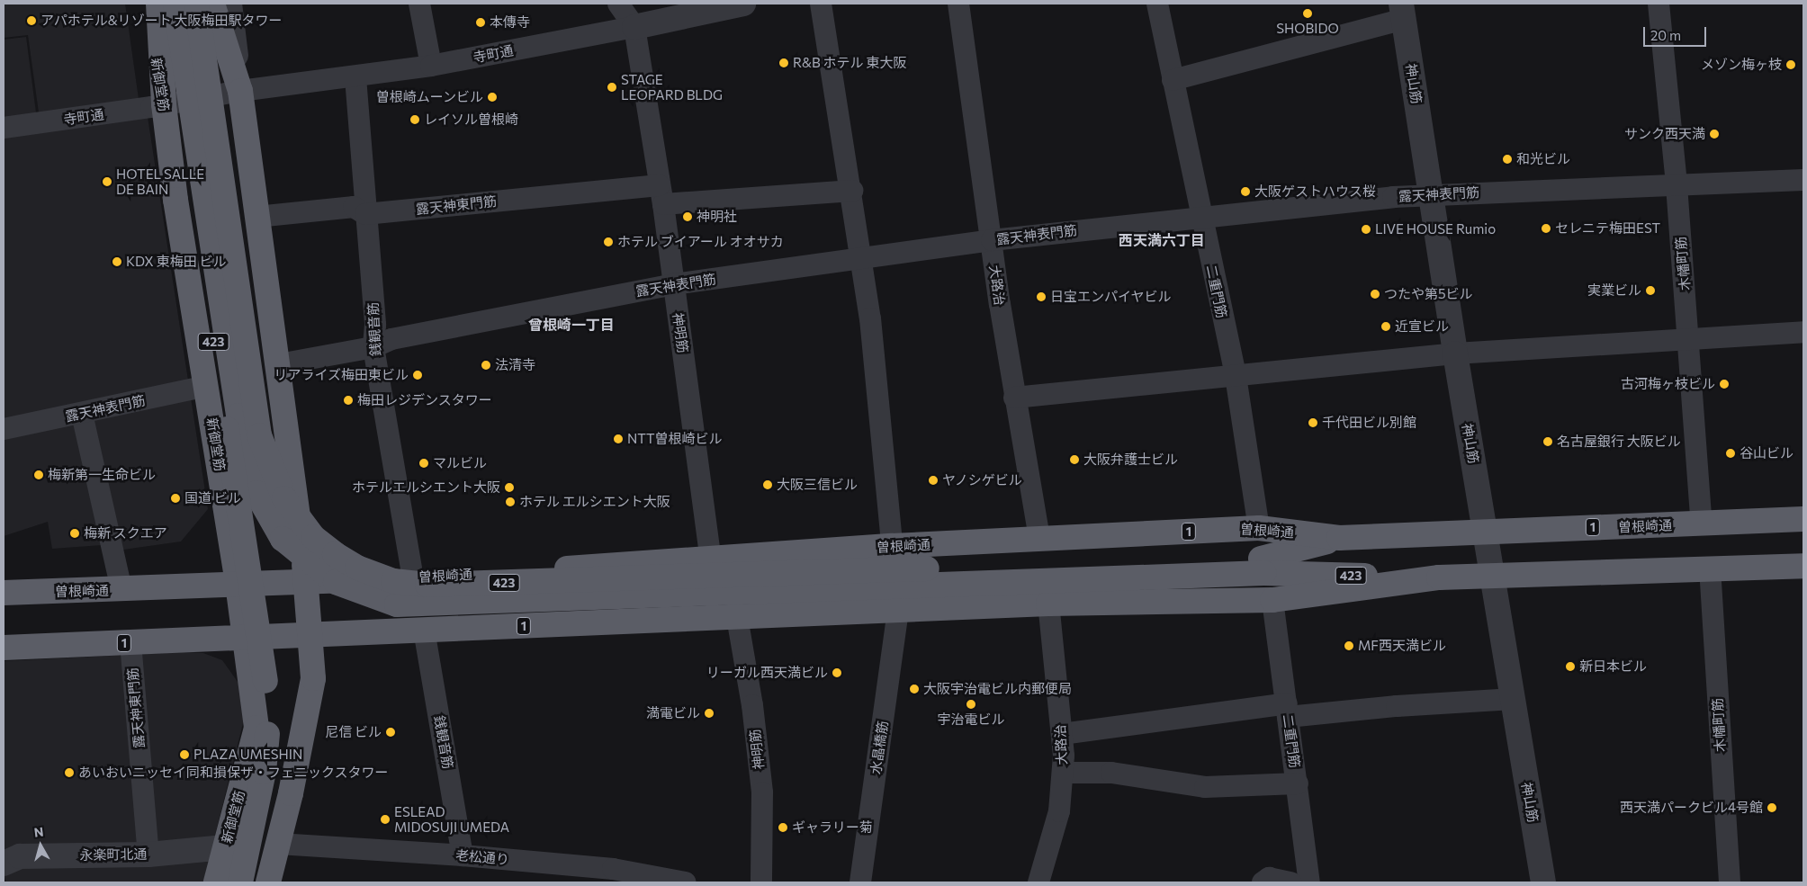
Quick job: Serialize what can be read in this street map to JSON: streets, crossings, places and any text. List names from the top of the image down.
{
  "streets": {
    "highway": [
      "新御堂筋",
      "423",
      "曽根崎通",
      "1"
    ],
    "street": [
      "寺町通",
      "神山筋",
      "露天神表門筋",
      "露天神東門筋",
      "木幡町筋",
      "大路治",
      "二重門筋",
      "銭観音筋",
      "神明筋",
      "水晶橋筋",
      "永楽町北通",
      "老松通り"
    ]
  },
  "crossings": [
    ["寺町通", "新御堂筋"],
    ["寺町通", "銭観音筋"],
    ["寺町通", "神明筋"],
    ["神山筋", "露天神表門筋"],
    ["神山筋", "曽根崎通"],
    ["神山筋", "1"],
    ["新御堂筋", "露天神表門筋"],
    ["新御堂筋", "曽根崎通"],
    ["新御堂筋", "1"],
    ["新御堂筋", "永楽町北通"],
    ["露天神表門筋", "木幡町筋"],
    ["露天神表門筋", "大路治"],
    ["露天神表門筋", "二重門筋"],
    ["露天神表門筋", "銭観音筋"],
    ["露天神表門筋", "神明筋"],
    ["露天神表門筋", "水晶橋筋"],
    ["露天神東門筋", "銭観音筋"],
    ["露天神東門筋", "神明筋"],
    ["露天神東門筋", "1"],
    ["露天神東門筋", "水晶橋筋"],
    ["露天神東門筋", "永楽町北通"],
    ["木幡町筋", "曽根崎通"],
    ["木幡町筋", "1"],
    ["大路治", "曽根崎通"],
    ["大路治", "1"],
    ["二重門筋", "曽根崎通"],
    ["二重門筋", "1"],
    ["銭観音筋", "曽根崎通"],
    ["銭観音筋", "1"],
    ["銭観音筋", "老松通り"],
    ["神明筋", "曽根崎通"],
    ["神明筋", "1"],
    ["423", "曽根崎通"],
    ["423", "1"],
    ["曽根崎通", "水晶橋筋"],
    ["1", "水晶橋筋"]
  ],
  "districts": ["西天満六丁目", "曾根崎一丁目"],
  "places": [
    "SHOBIDO",
    "アパホテル&リゾート 大阪梅田駅タワー",
    "本傳寺",
    "R&B ホテル 東大阪",
    "メゾン梅ヶ枝",
    "STAGE LEOPARD BLDG",
    "曽根崎ムーンビル",
    "レイソル曽根崎",
    "サンク西天満",
    "和光ビル",
    "HOTEL SALLE DE BAIN",
    "大阪ゲストハウス桜",
    "神明社",
    "セレニテ梅田EST",
    "LIVE HOUSE Rumio",
    "ホテル ブイアール オオサカ",
    "KDX 東梅田 ビル",
    "実業ビル",
    "つたや第5ビル",
    "日宝エンパイヤビル",
    "近宣ビル",
    "法清寺",
    "リアライズ梅田東ビル",
    "古河梅ヶ枝ビル",
    "梅田レジデンスタワー",
    "千代田ビル別館",
    "NTT曽根崎ビル",
    "名古屋銀行 大阪ビル",
    "谷山ビル",
    "大阪弁護士ビル",
    "マルビル",
    "梅新第一生命ビル",
    "ヤノシゲビル",
    "大阪三信ビル",
    "ホテルエルシエント大阪",
    "国道 ビル",
    "ホテル エルシエント大阪",
    "梅新 スクエア",
    "MF西天満ビル",
    "新日本ビル",
    "リーガル西天満ビル",
    "大阪宇治電ビル内郵便局",
    "宇治電ビル",
    "満電ビル",
    "尼信 ビル",
    "PLAZA UMESHIN",
    "あいおいニッセイ同和損保ザ・フェニックスタワー",
    "西天満パークビル4号館",
    "ESLEAD MIDOSUJI UMEDA",
    "ギャラリー菊"
  ],
  "scale_bar": "20 m",
  "north": "top"
}
